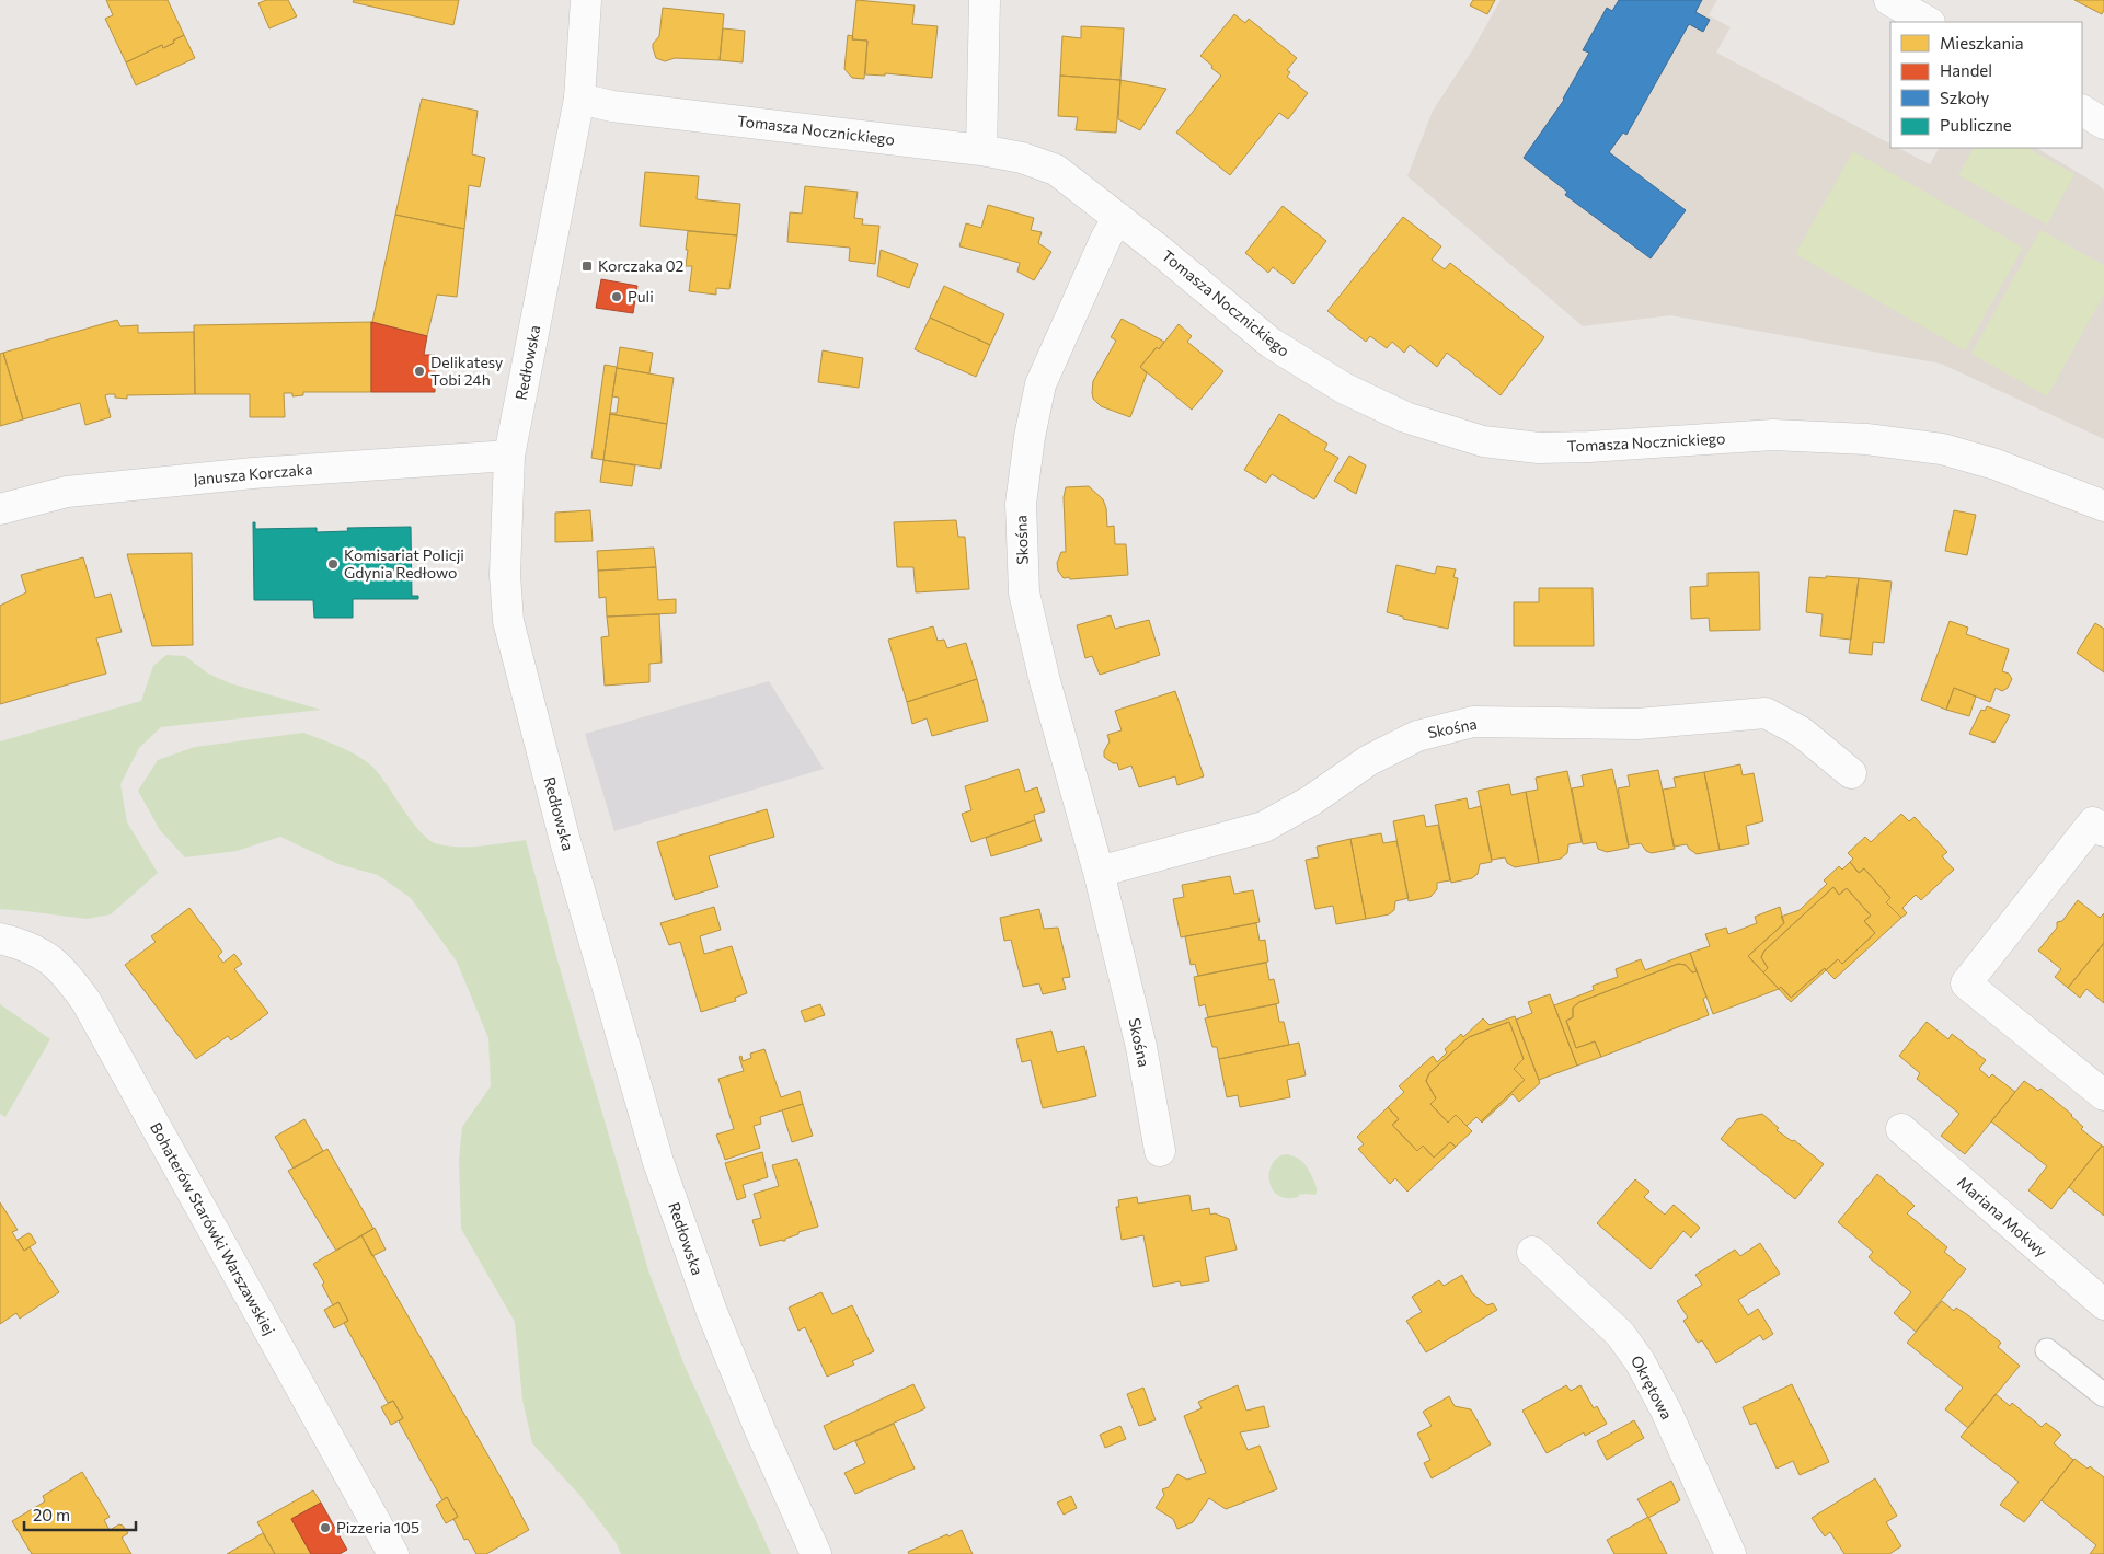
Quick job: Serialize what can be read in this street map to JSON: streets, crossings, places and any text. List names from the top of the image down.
{
  "streets": {
    "street": [
      "Tomasza Nocznickiego",
      "Redłowska",
      "Janusza Korczaka",
      "Skośna",
      "Mariana Mokwy",
      "Bohaterów Starówki Warszawskiej",
      "Okrętowa"
    ]
  },
  "crossings": [
    ["Tomasza Nocznickiego", "Redłowska"],
    ["Tomasza Nocznickiego", "Skośna"],
    ["Redłowska", "Janusza Korczaka"]
  ],
  "places": {
    "transit": ["Korczaka 02"],
    "other": [
      "Puli",
      "Delikatesy Tobi 24h",
      "Komisariat Policji Gdynia Redłowo",
      "Pizzeria 105"
    ]
  },
  "legend": [
    "Mieszkania",
    "Handel",
    "Szkoły",
    "Publiczne"
  ],
  "scale_bar": "20 m"
}
